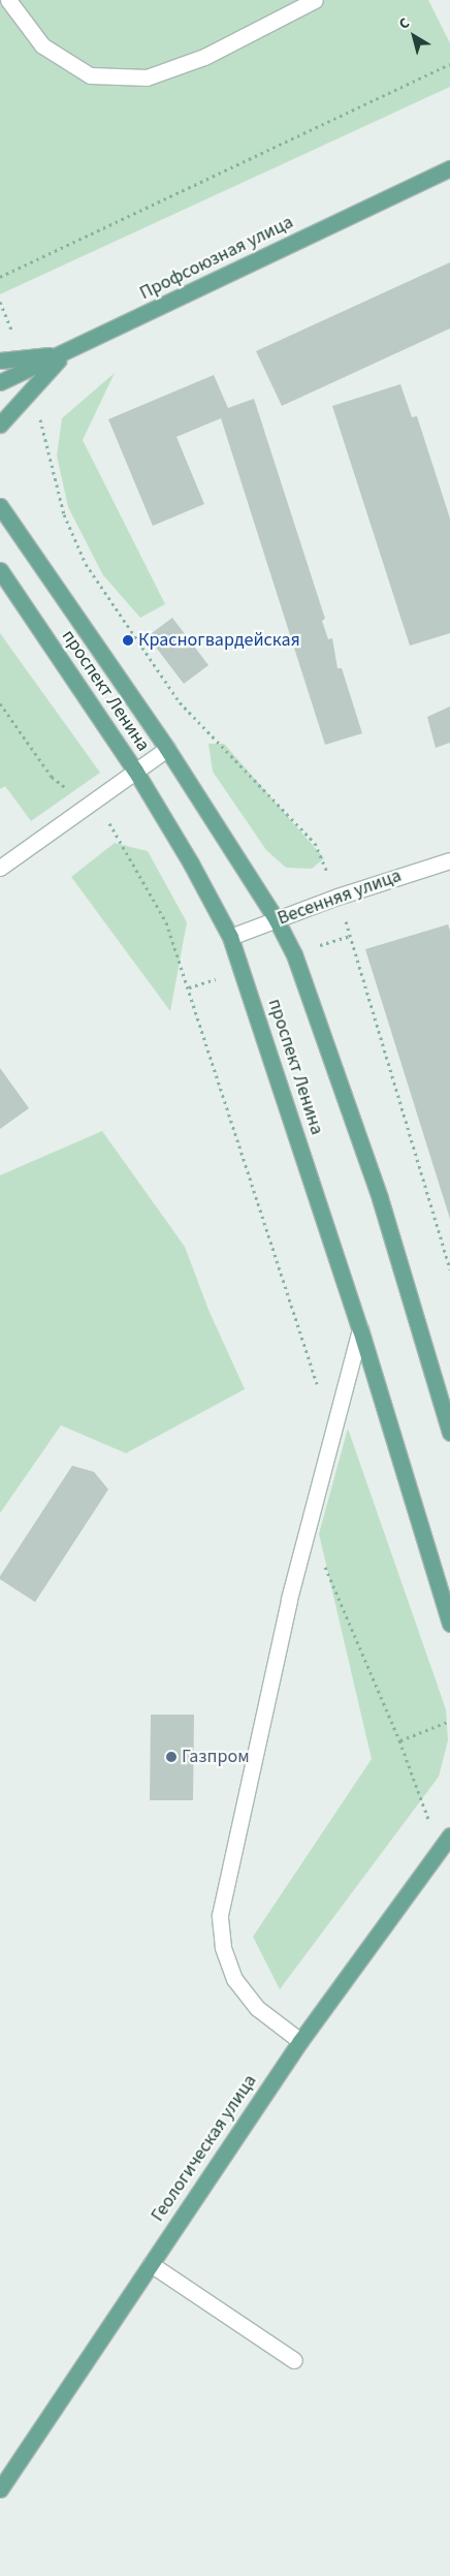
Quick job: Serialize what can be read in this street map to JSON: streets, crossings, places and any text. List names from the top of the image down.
{
  "streets": {
    "main road": ["Профсоюзная улица", "проспект Ленина", "Геологическая улица"],
    "street": ["Весенняя улица"]
  },
  "crossings": [
    ["проспект Ленина", "Весенняя улица"]
  ],
  "places": ["Красногвардейская", "Газпром"],
  "north": "top left"
}
